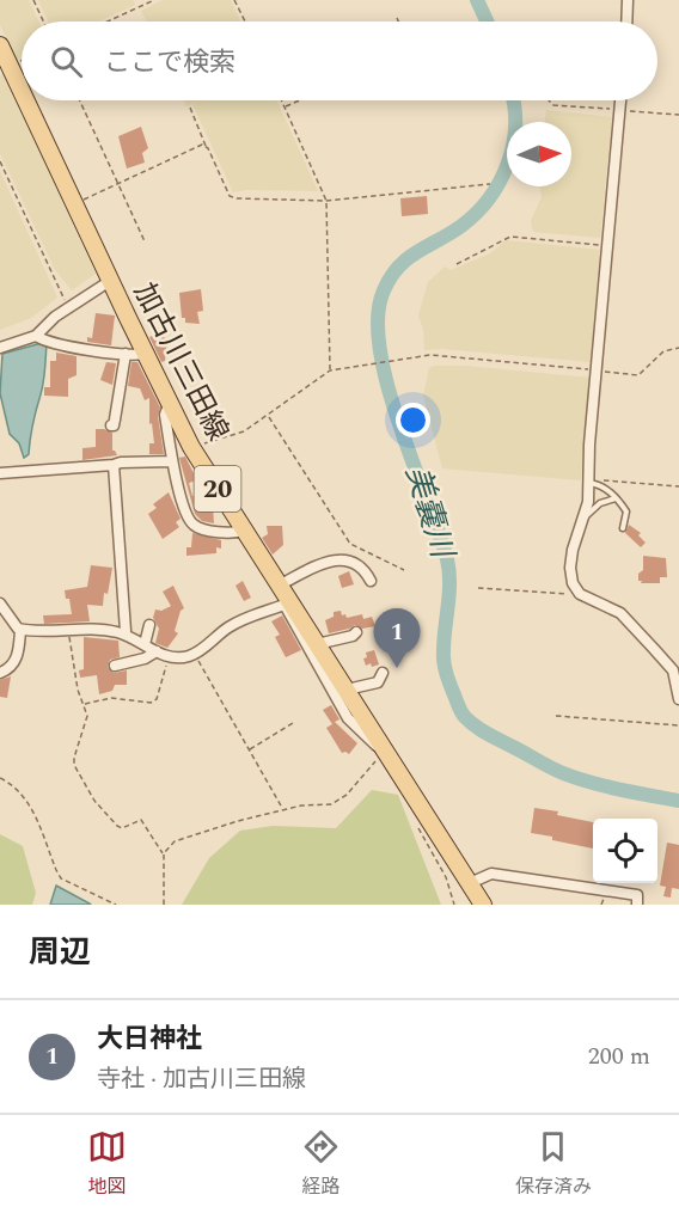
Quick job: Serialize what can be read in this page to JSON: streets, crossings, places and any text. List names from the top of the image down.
{
  "streets": {
    "main road": ["加古川三田線", "20"]
  },
  "water": ["美嚢川"],
  "north": "right",
  "page": {
    "search": "ここで検索",
    "pins": "1",
    "heading": "周辺",
    "list": [
      {
        "mark": "1",
        "name": "大日神社",
        "note": "寺社 · 加古川三田線",
        "value": "200 m"
      }
    ],
    "nav": ["地図", "経路", "保存済み"]
  }
}
